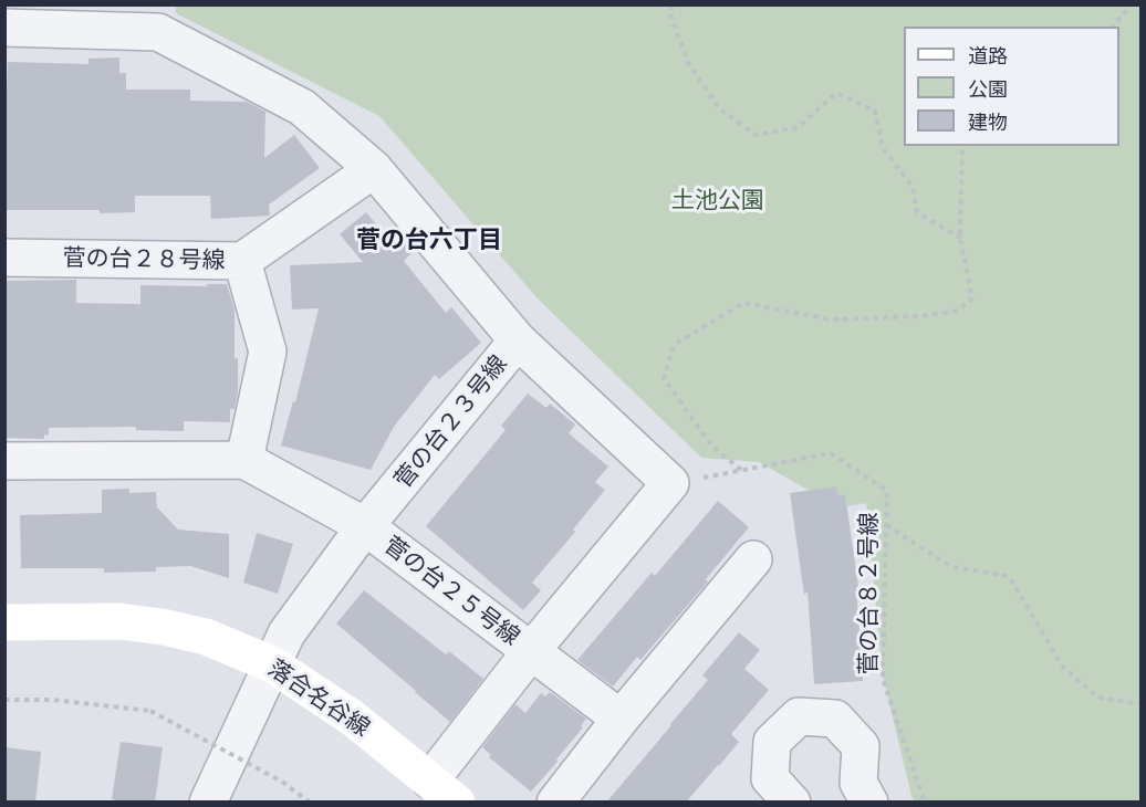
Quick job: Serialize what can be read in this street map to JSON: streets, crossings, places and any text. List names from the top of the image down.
{
  "streets": {
    "street": [
      "菅の台２８号線",
      "菅の台２３号線",
      "菅の台２５号線",
      "落合名谷線"
    ],
    "path": ["菅の台８２号線"]
  },
  "crossings": [
    ["菅の台２８号線", "菅の台２３号線"],
    ["菅の台２３号線", "菅の台２５号線"],
    ["菅の台２３号線", "落合名谷線"],
    ["菅の台２５号線", "菅の台８２号線"]
  ],
  "districts": ["菅の台六丁目"],
  "parks": ["土池公園"],
  "legend": ["道路", "公園", "建物"]
}
